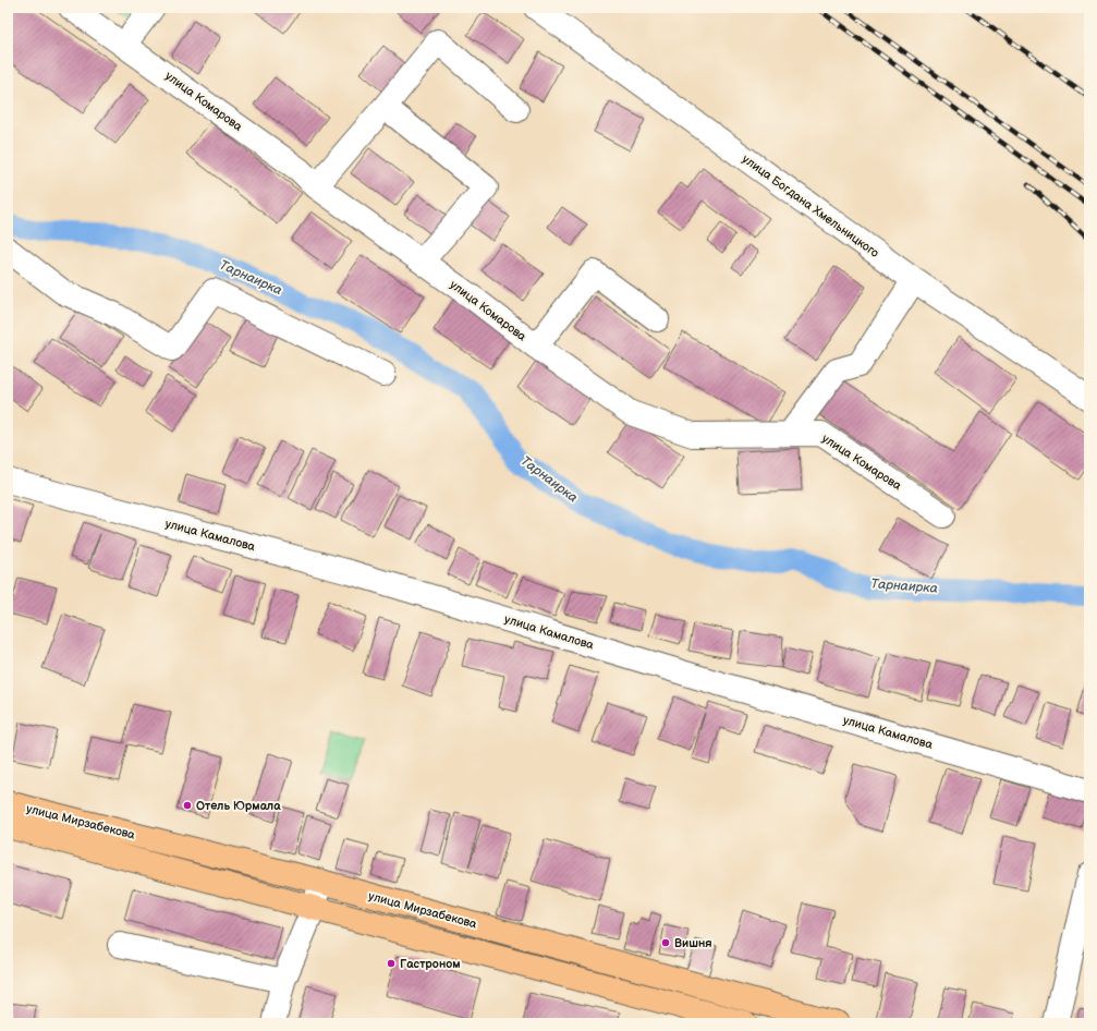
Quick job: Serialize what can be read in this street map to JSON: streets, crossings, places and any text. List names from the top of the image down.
{
  "streets": {
    "main road": ["улица Мирзабекова"],
    "street": ["улица Комарова", "улица Богдана Хмельницкого", "улица Камалова"]
  },
  "water": ["Тарнаирка"],
  "places": ["Отель Юрмала", "Вишня", "Гастроном"]
}
